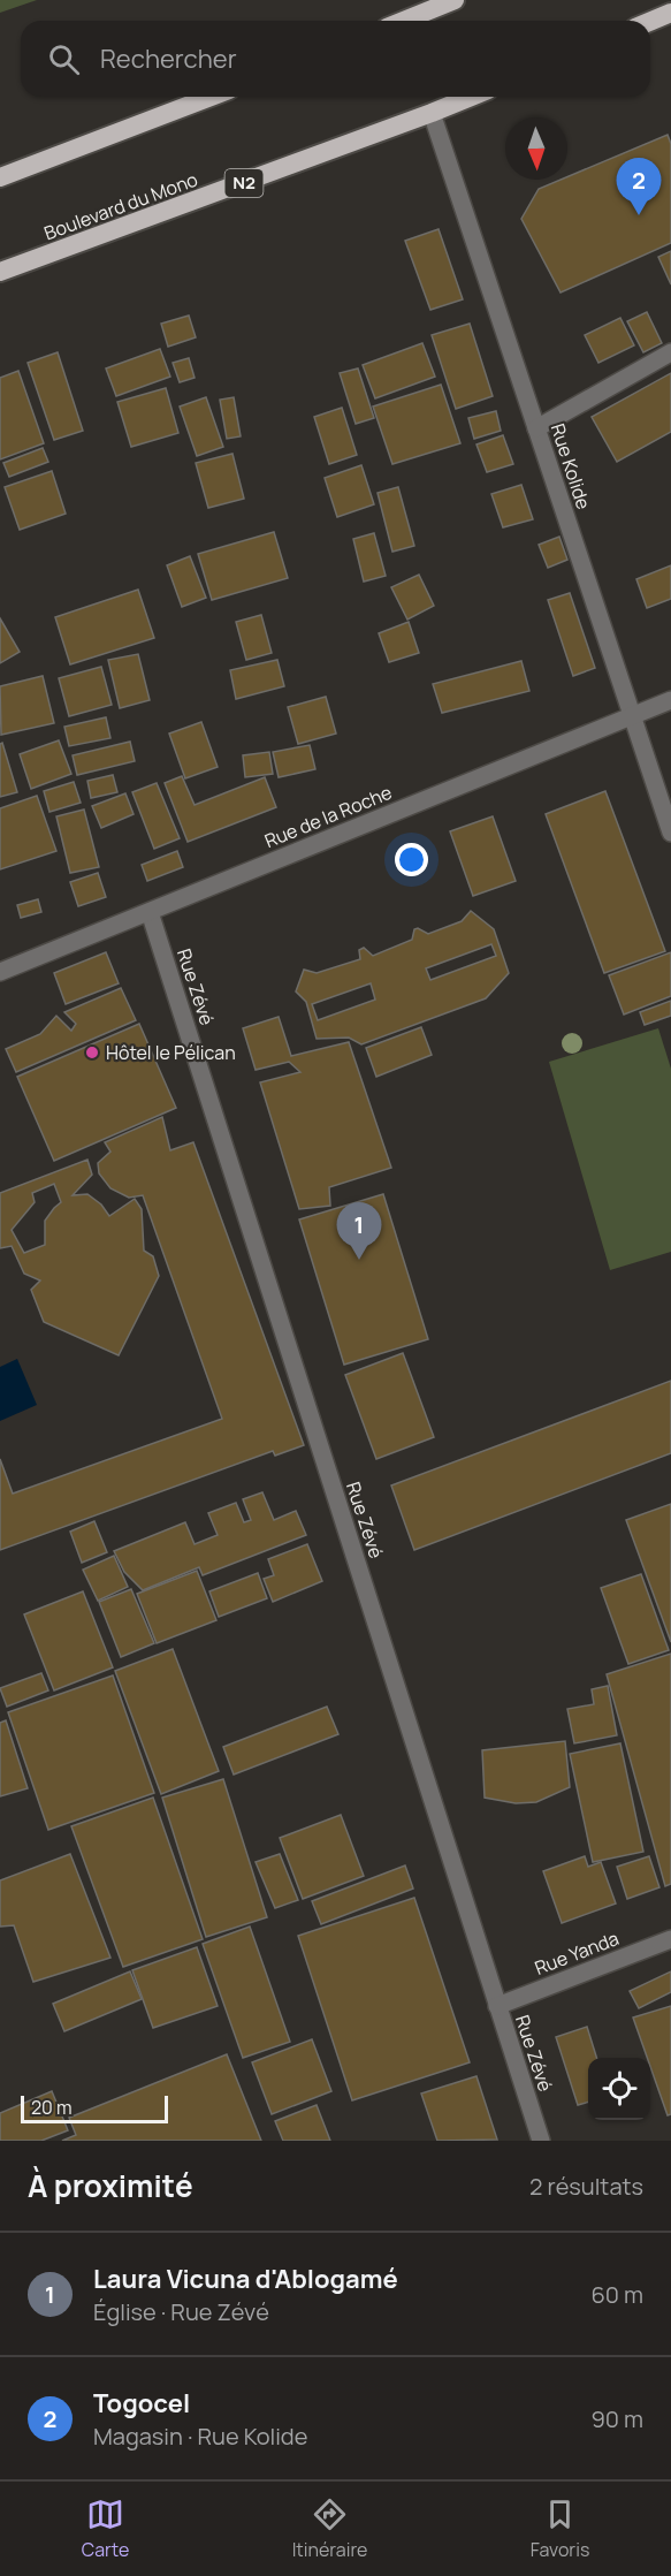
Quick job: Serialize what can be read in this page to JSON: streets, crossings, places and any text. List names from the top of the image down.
{
  "streets": {
    "highway": ["N2", "Boulevard du Mono"],
    "street": [
      "Rue Kolide",
      "Rue de la Roche",
      "Rue Zévé",
      "Rue Yanda"
    ]
  },
  "crossings": [
    ["Boulevard du Mono", "Rue Kolide"],
    ["Rue Kolide", "Rue de la Roche"],
    ["Rue de la Roche", "Rue Zévé"],
    ["Rue Zévé", "Rue Yanda"]
  ],
  "places": ["Hôtel le Pélican"],
  "scale_bar": "20 m",
  "north": "bottom",
  "page": {
    "search": "Rechercher",
    "pins": ["2", "1"],
    "scale": "20 m",
    "heading": ["À proximité", "2 résultats"],
    "list": [
      {
        "mark": "1",
        "name": "Laura Vicuna d'Ablogamé",
        "note": "Église · Rue Zévé",
        "value": "60 m"
      },
      {
        "mark": "2",
        "name": "Togocel",
        "note": "Magasin · Rue Kolide",
        "value": "90 m"
      }
    ],
    "nav": ["Carte", "Itinéraire", "Favoris"]
  }
}
